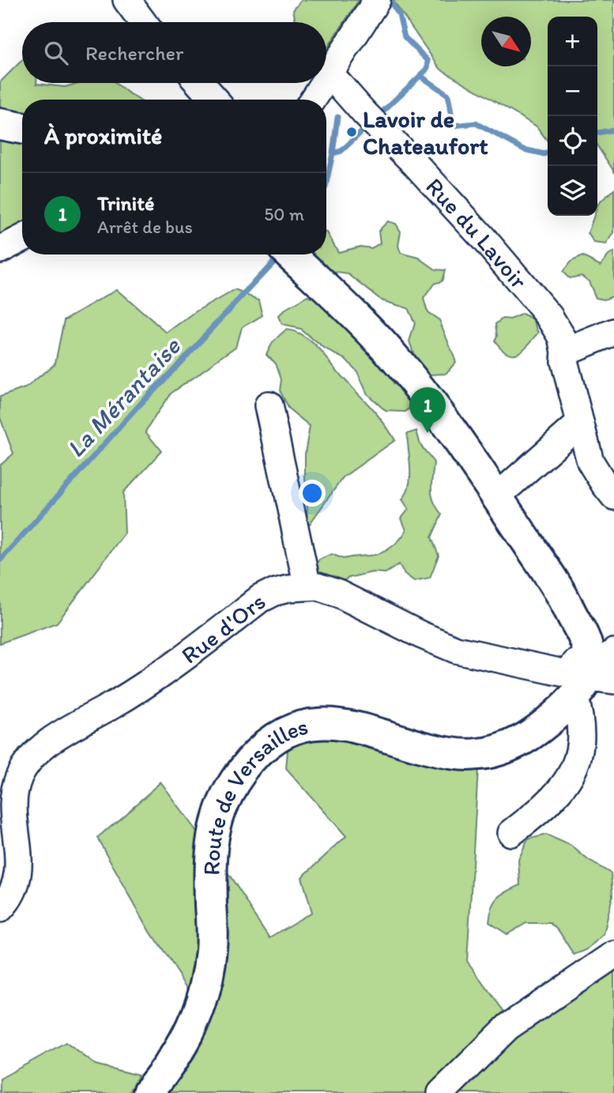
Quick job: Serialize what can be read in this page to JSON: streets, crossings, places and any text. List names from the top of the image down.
{
  "streets": {
    "main road": ["Route de Versailles"],
    "street": ["Rue du Lavoir", "Rue d'Ors"]
  },
  "crossings": [
    ["Rue d'Ors", "Route de Versailles"]
  ],
  "water": ["La Mérantaise"],
  "places": ["Lavoir de Chateaufort"],
  "north": "bottom right",
  "page": {
    "map_buttons": ["+", "−"],
    "search": "Rechercher",
    "heading": "À proximité",
    "list": [
      {
        "mark": "1",
        "name": "Trinité",
        "note": "Arrêt de bus",
        "value": "50 m"
      }
    ],
    "pins": "1"
  }
}
